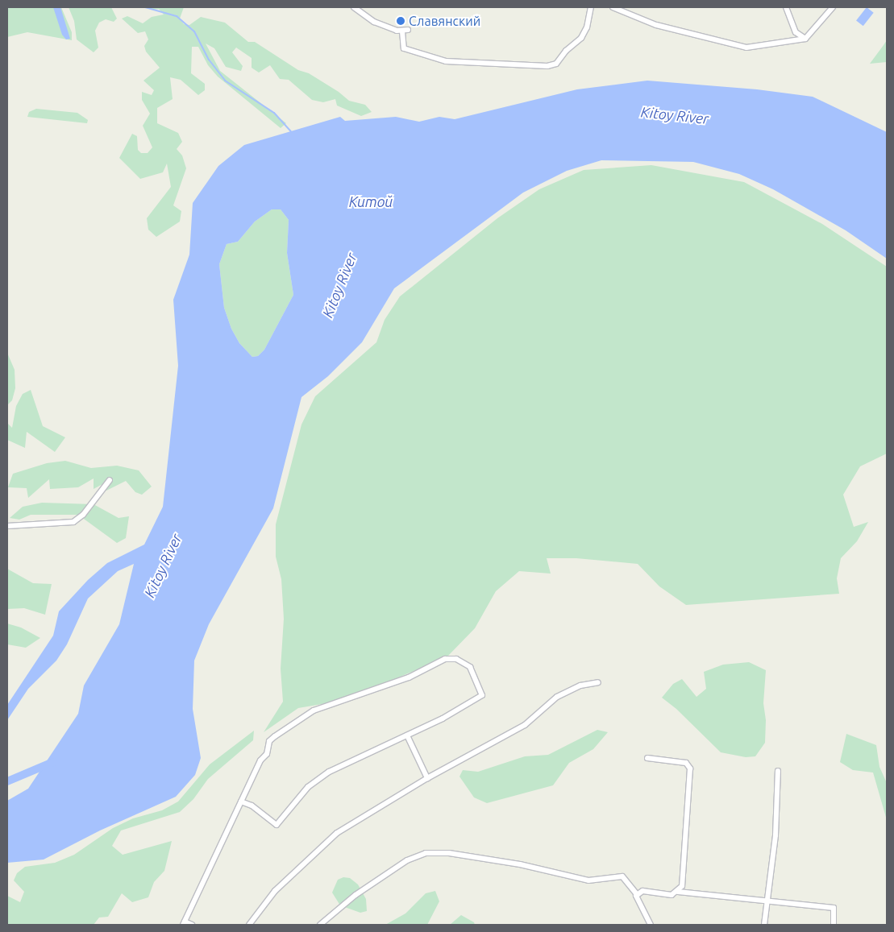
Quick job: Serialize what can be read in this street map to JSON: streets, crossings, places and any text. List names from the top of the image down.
{
  "water": ["Kitoy River", "Китой"],
  "places": ["Славянский"]
}
